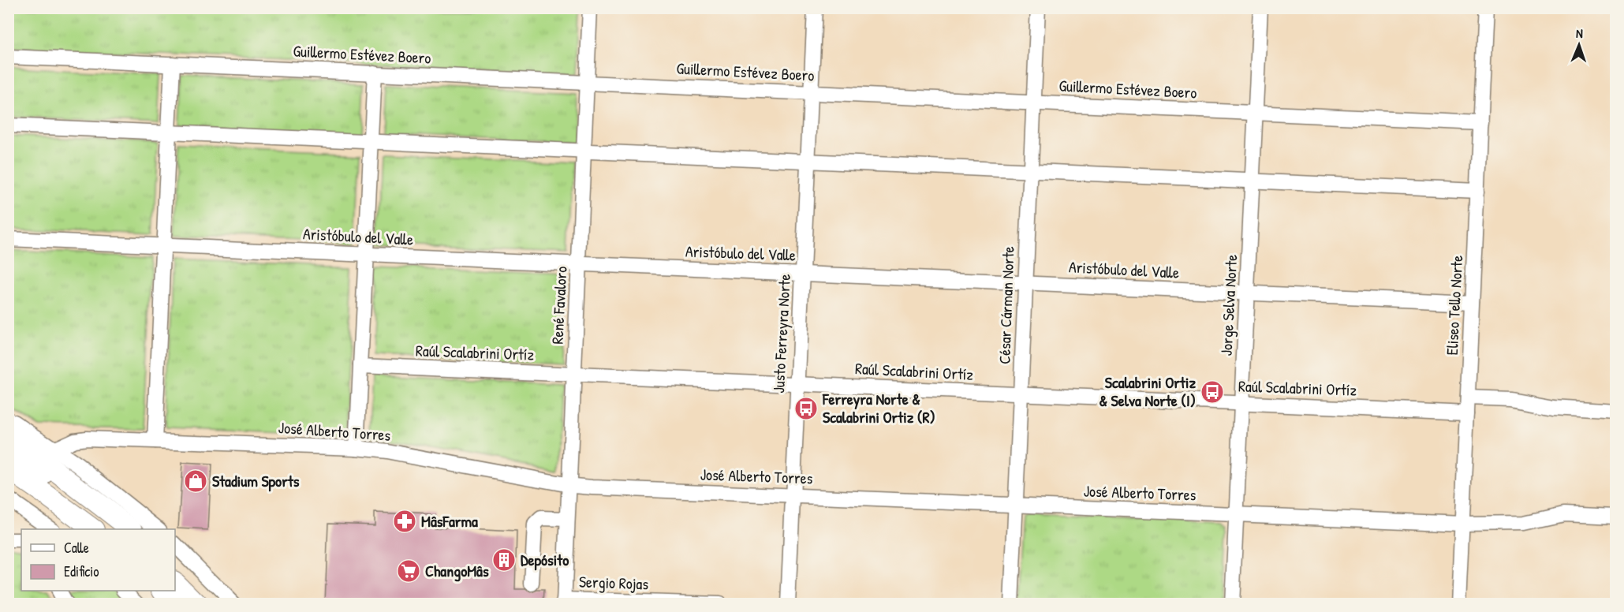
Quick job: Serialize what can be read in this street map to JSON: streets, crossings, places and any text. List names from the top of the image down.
{
  "streets": {
    "street": [
      "Guillermo Estévez Boero",
      "Aristóbulo del Valle",
      "René Favaloro",
      "César Cárman Norte",
      "Jorge Selva Norte",
      "Eliseo Tello Norte",
      "Justo Ferreyra Norte",
      "Raúl Scalabrini Ortíz",
      "José Alberto Torres",
      "Sergio Rojas"
    ]
  },
  "crossings": [
    ["Guillermo Estévez Boero", "René Favaloro"],
    ["Guillermo Estévez Boero", "César Cárman Norte"],
    ["Guillermo Estévez Boero", "Jorge Selva Norte"],
    ["Guillermo Estévez Boero", "Eliseo Tello Norte"],
    ["Guillermo Estévez Boero", "Justo Ferreyra Norte"],
    ["Aristóbulo del Valle", "René Favaloro"],
    ["Aristóbulo del Valle", "César Cárman Norte"],
    ["Aristóbulo del Valle", "Jorge Selva Norte"],
    ["Aristóbulo del Valle", "Eliseo Tello Norte"],
    ["Aristóbulo del Valle", "Justo Ferreyra Norte"],
    ["René Favaloro", "Raúl Scalabrini Ortíz"],
    ["René Favaloro", "José Alberto Torres"],
    ["René Favaloro", "Sergio Rojas"],
    ["César Cárman Norte", "Raúl Scalabrini Ortíz"],
    ["César Cárman Norte", "José Alberto Torres"],
    ["Jorge Selva Norte", "Raúl Scalabrini Ortíz"],
    ["Jorge Selva Norte", "José Alberto Torres"],
    ["Eliseo Tello Norte", "Raúl Scalabrini Ortíz"],
    ["Eliseo Tello Norte", "José Alberto Torres"],
    ["Justo Ferreyra Norte", "Raúl Scalabrini Ortíz"],
    ["Justo Ferreyra Norte", "José Alberto Torres"]
  ],
  "places": {
    "bus stop": ["Scalabrini Ortiz & Selva Norte (I)", "Ferreyra Norte & Scalabrini Ortiz (R)"],
    "shop": ["Stadium Sports"],
    "pharmacy": ["MâsFarma"],
    "building": ["Depósito"],
    "supermarket": ["ChangoMâs"]
  },
  "legend": ["Calle", "Edificio"],
  "north": "top"
}
